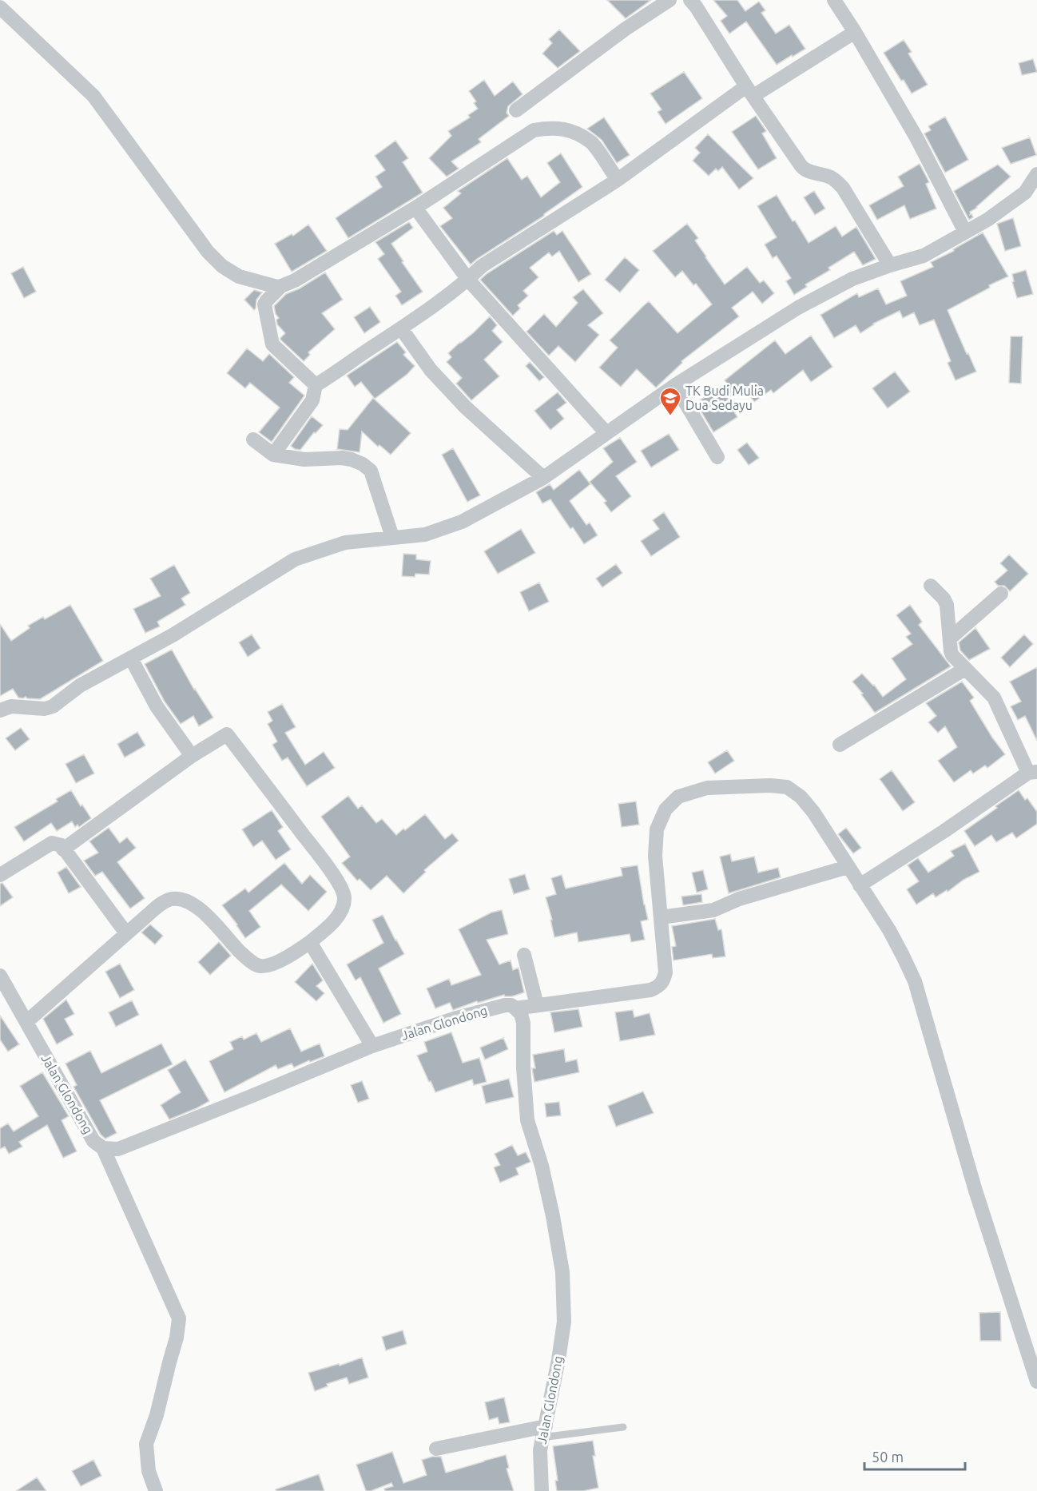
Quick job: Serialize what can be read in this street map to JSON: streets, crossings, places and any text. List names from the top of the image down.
{
  "streets": {
    "street": ["Jalan Glondong"]
  },
  "places": {
    "school or university": ["TK Budi Mulia Dua Sedayu"]
  },
  "scale_bar": "50 m"
}
